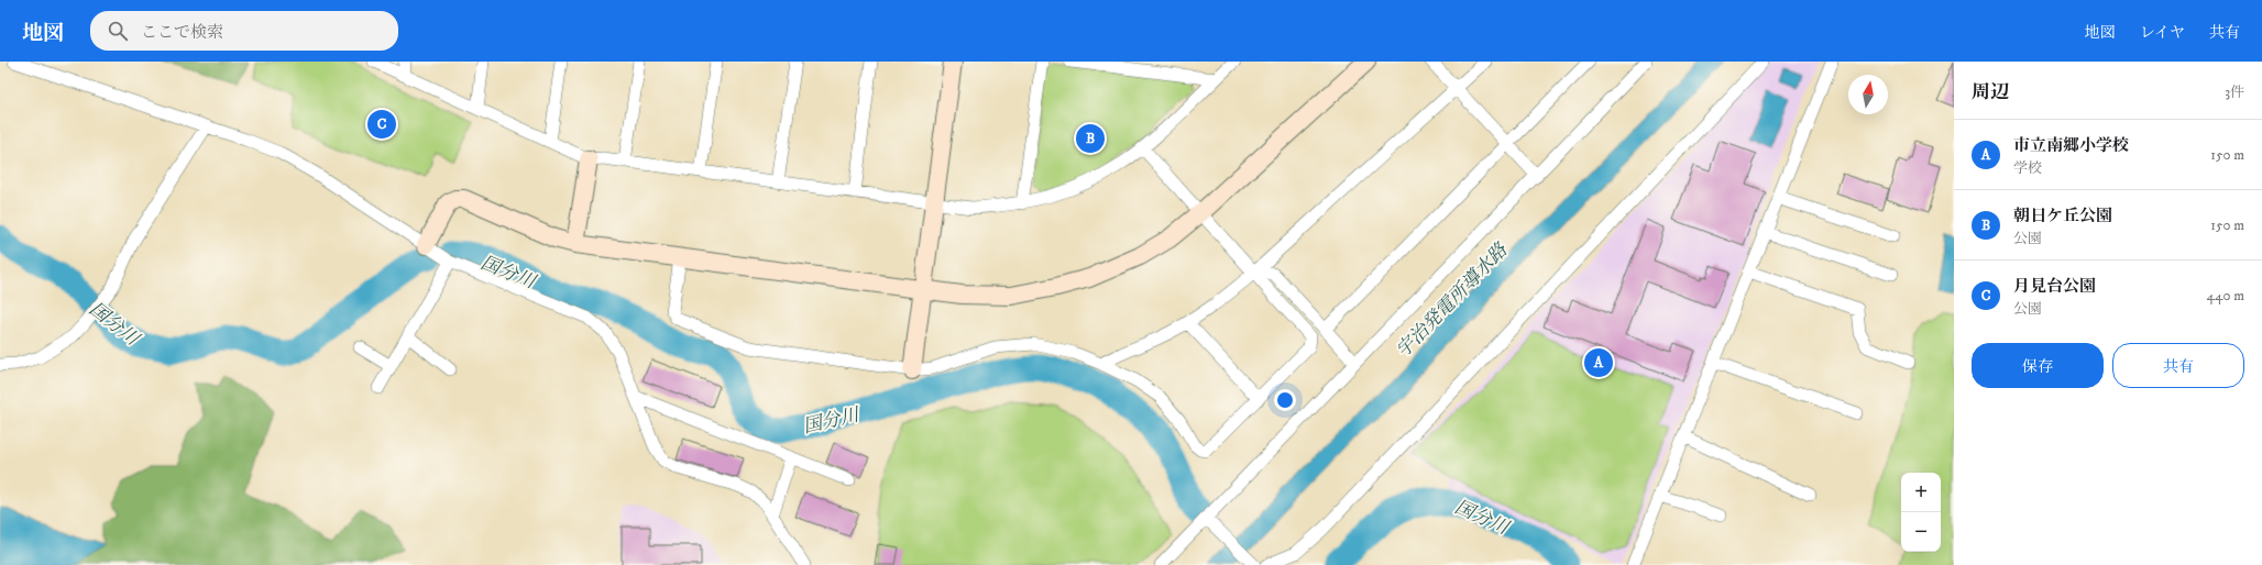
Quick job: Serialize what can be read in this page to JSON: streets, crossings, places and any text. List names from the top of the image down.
{
  "water": ["国分川", "宇治発電所導水路"],
  "north": "top",
  "page": {
    "header": "地図",
    "search": "ここで検索",
    "nav": ["地図", "レイヤ", "共有"],
    "heading": ["周辺", "3件"],
    "pins": ["C", "B", "A"],
    "list": [
      {
        "mark": "A",
        "name": "市立南郷小学校",
        "note": "学校",
        "value": "150 m"
      },
      {
        "mark": "B",
        "name": "朝日ケ丘公園",
        "note": "公園",
        "value": "150 m"
      },
      {
        "mark": "C",
        "name": "月見台公園",
        "note": "公園",
        "value": "440 m"
      }
    ],
    "buttons": ["保存", "共有"],
    "map_buttons": ["+", "−"]
  }
}
